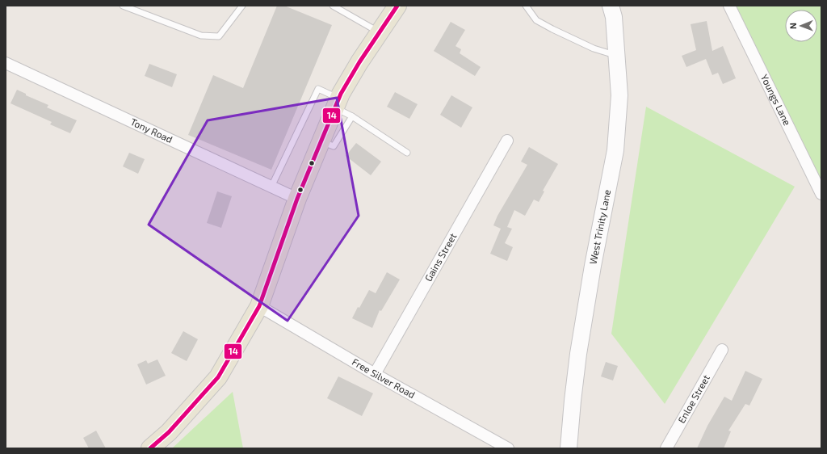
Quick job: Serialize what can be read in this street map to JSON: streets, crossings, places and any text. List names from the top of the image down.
{
  "streets": {
    "main road": ["West Trinity Lane"],
    "street": [
      "Youngs Lane",
      "Tony Road",
      "Gains Street",
      "Free Silver Road",
      "Enloe Street"
    ]
  },
  "crossings": [
    ["Gains Street", "Free Silver Road"]
  ],
  "lines": ["transit line 14"],
  "north": "left"
}
